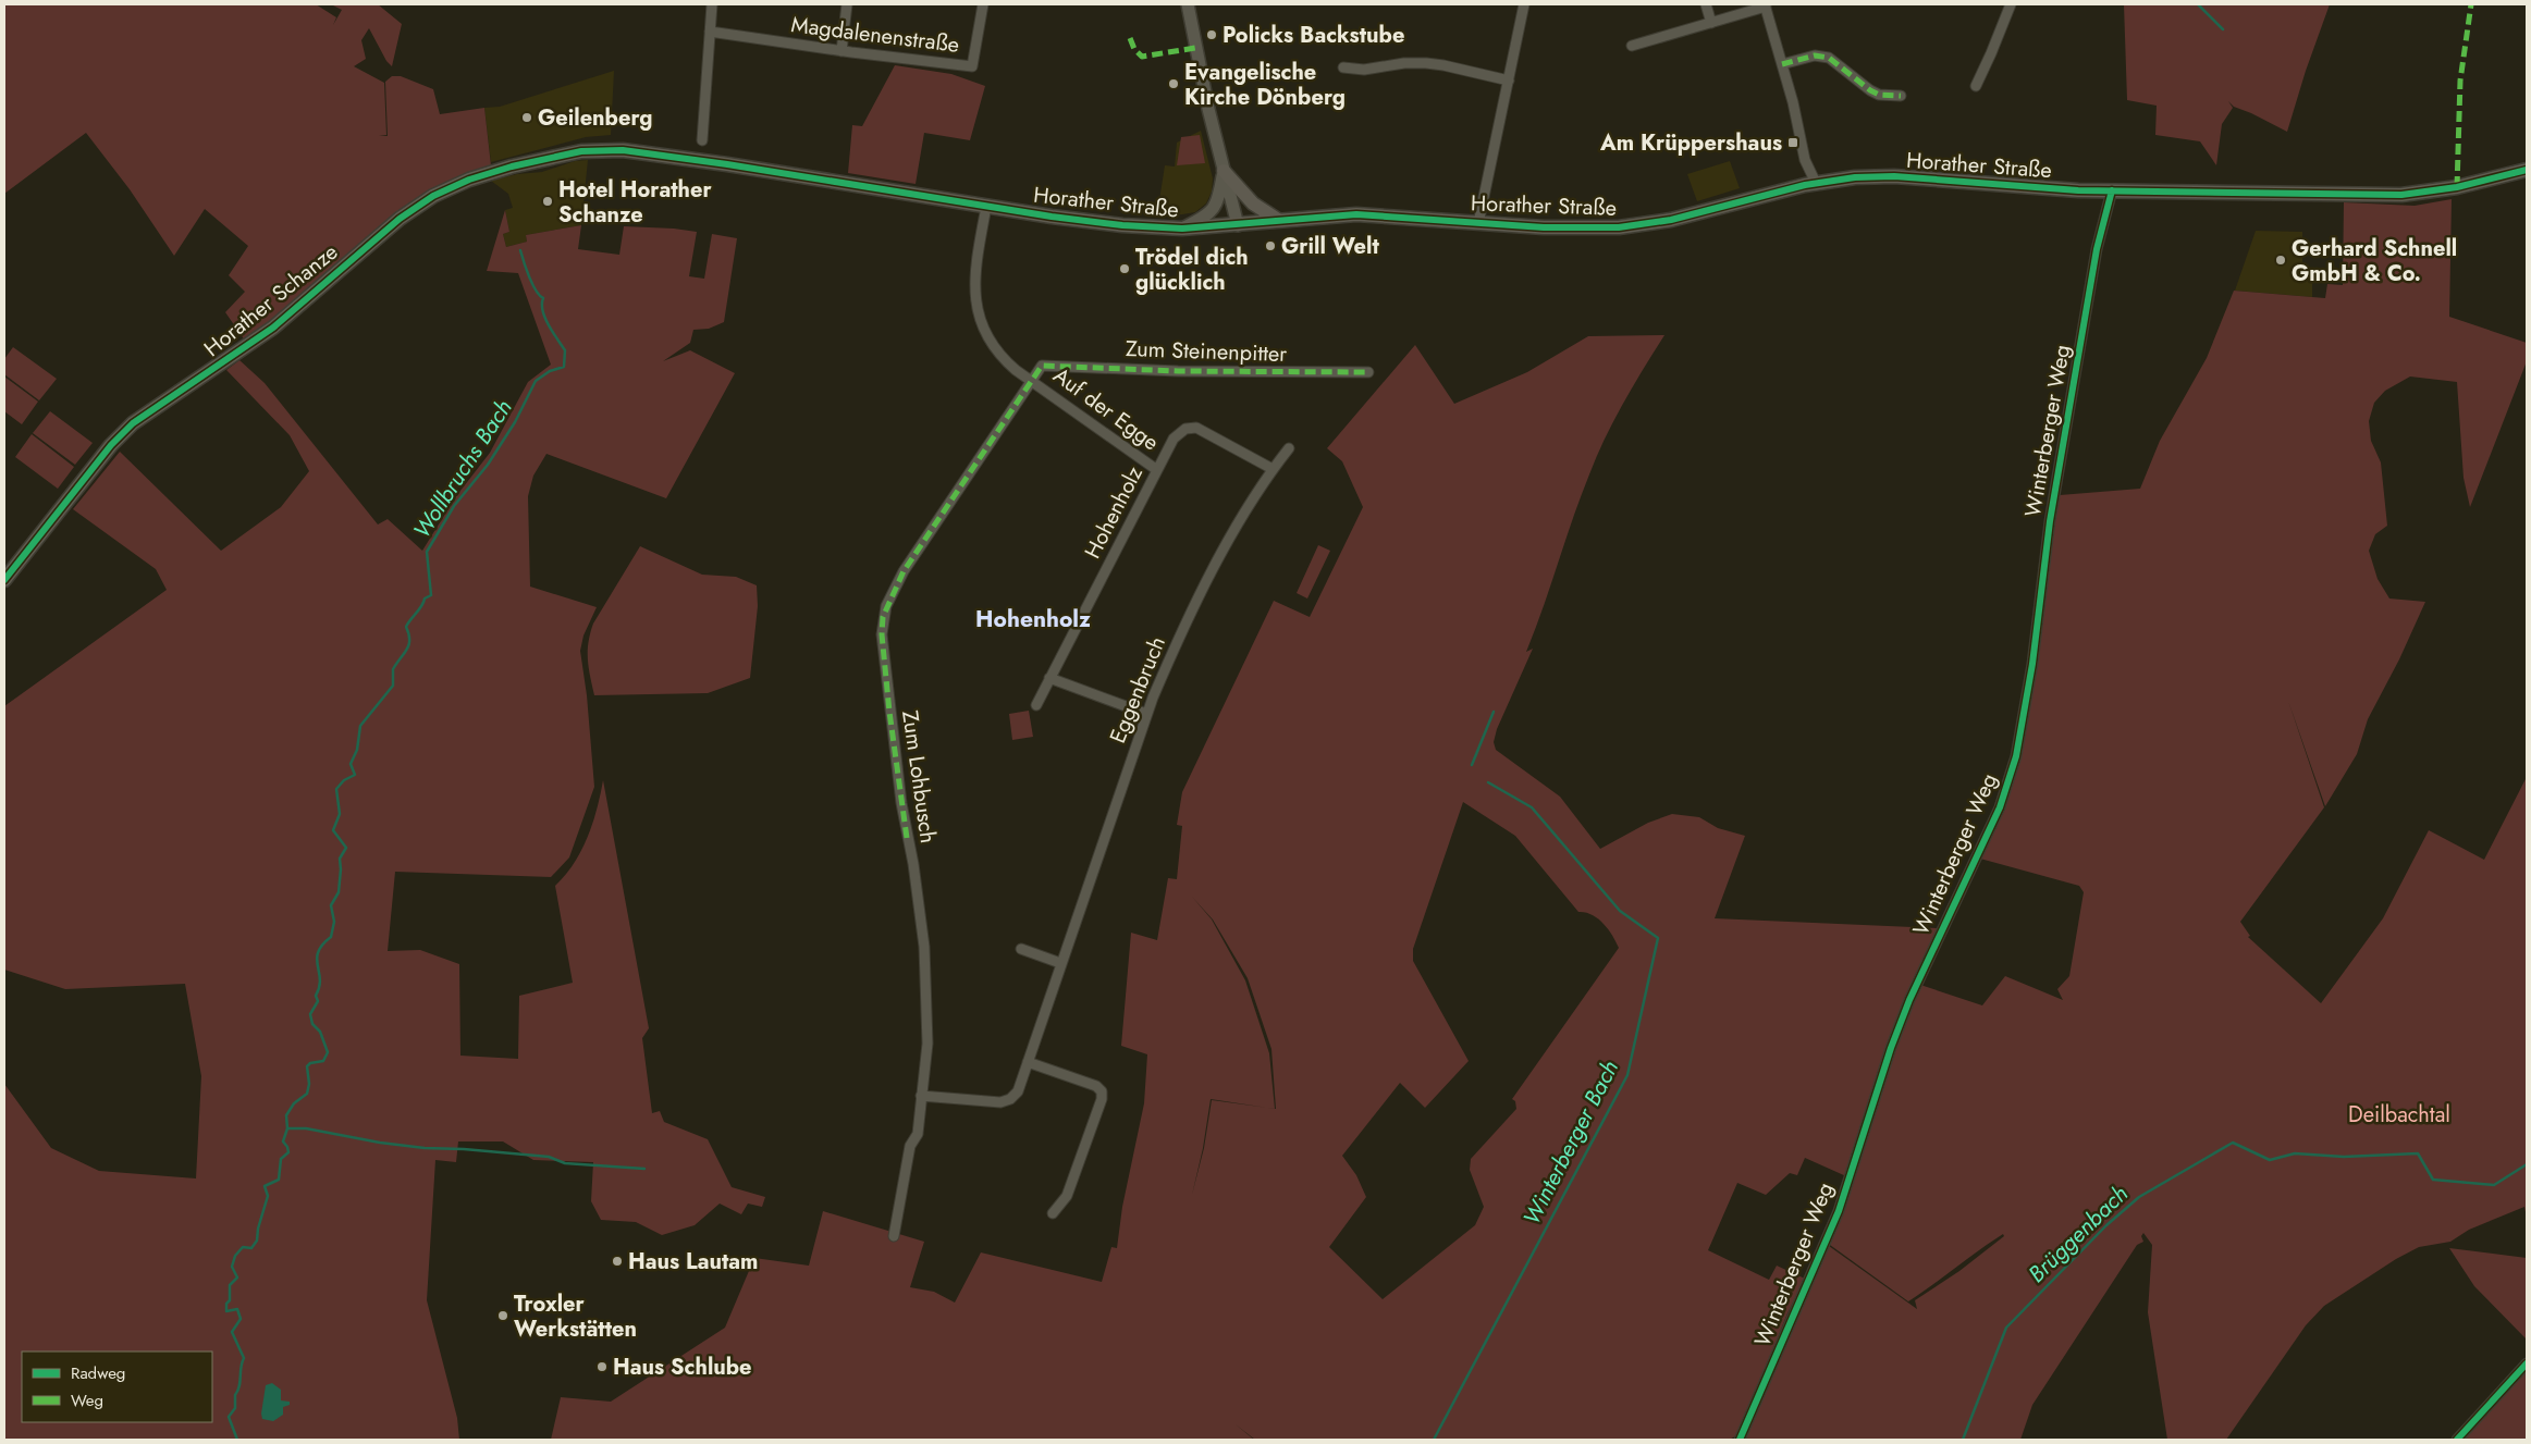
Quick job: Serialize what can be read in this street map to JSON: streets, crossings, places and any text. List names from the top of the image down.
{
  "streets": {
    "main road": ["Horather Straße", "Horather Schanze"],
    "street": [
      "Magdalenenstraße",
      "Zum Steinenpitter",
      "Auf der Egge",
      "Winterberger Weg",
      "Hohenholz",
      "Eggenbruch",
      "Zum Lohbusch"
    ]
  },
  "crossings": [
    ["Horather Straße", "Horather Schanze"],
    ["Horather Straße", "Auf der Egge"],
    ["Horather Straße", "Winterberger Weg"],
    ["Zum Steinenpitter", "Zum Lohbusch"],
    ["Auf der Egge", "Hohenholz"],
    ["Auf der Egge", "Zum Lohbusch"],
    ["Hohenholz", "Eggenbruch"],
    ["Eggenbruch", "Zum Lohbusch"]
  ],
  "districts": ["Hohenholz"],
  "water": ["Wollbruchs Bach", "Winterberger Bach", "Brüggenbach"],
  "parks": ["Deilbachtal"],
  "places": {
    "other": [
      "Policks Backstube",
      "Evangelische Kirche Dönberg",
      "Geilenberg",
      "Hotel Horather Schanze",
      "Grill Welt",
      "Gerhard Schnell GmbH & Co.",
      "Trödel dich glücklich",
      "Haus Lautam",
      "Troxler Werkstätten",
      "Haus Schlube"
    ],
    "transit": ["Am Krüppershaus"]
  },
  "legend": ["Radweg", "Weg"]
}
